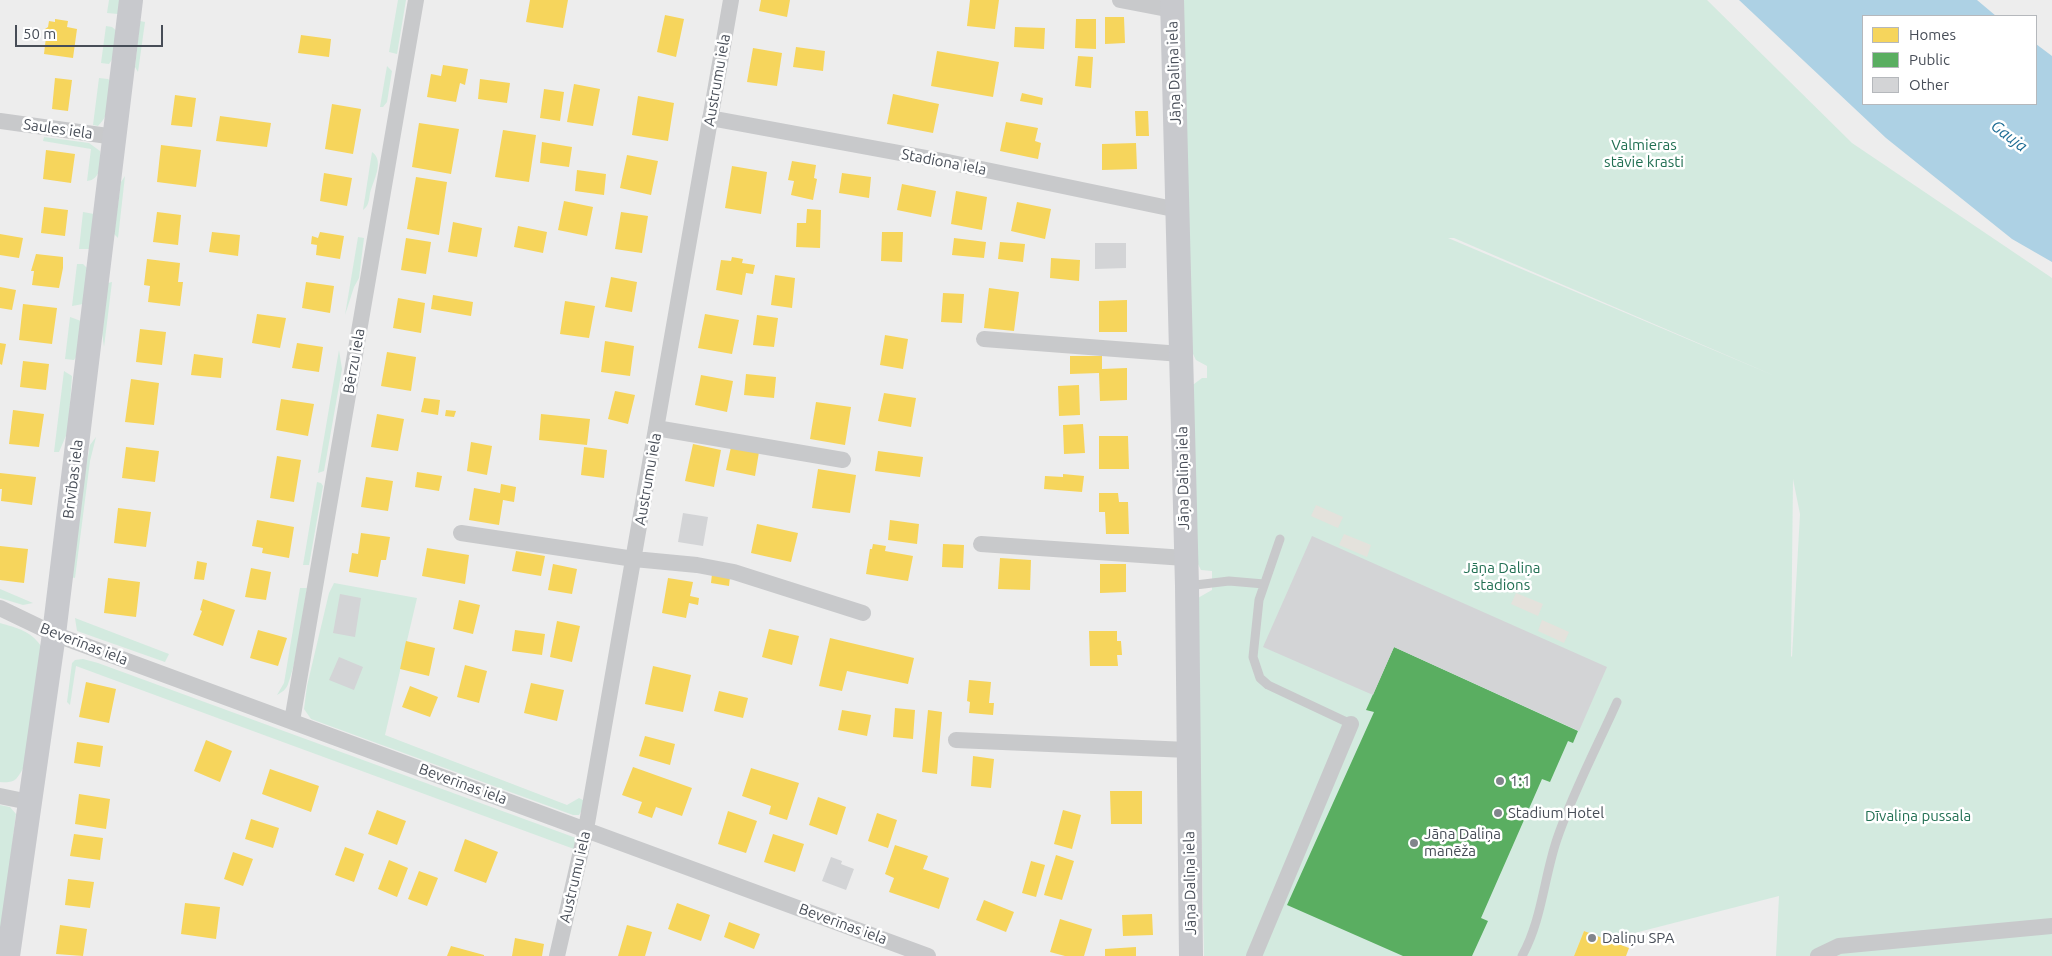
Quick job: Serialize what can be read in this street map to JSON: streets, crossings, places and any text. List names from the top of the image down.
{
  "streets": {
    "street": [
      "Jāņa Daliņa iela",
      "Austrumu iela",
      "Saules iela",
      "Stadiona iela",
      "Bērzu iela",
      "Brīvības iela",
      "Beverīnas iela"
    ]
  },
  "crossings": [
    ["Jāņa Daliņa iela", "Stadiona iela"],
    ["Austrumu iela", "Stadiona iela"],
    ["Austrumu iela", "Beverīnas iela"],
    ["Saules iela", "Brīvības iela"],
    ["Bērzu iela", "Beverīnas iela"],
    ["Brīvības iela", "Beverīnas iela"]
  ],
  "water": ["Gauja"],
  "parks": ["Valmieras stāvie krasti", "Jāņa Daliņa stadions", "Dīvaliņa pussala"],
  "places": [
    "1:1",
    "Stadium Hotel",
    "Jāņa Daliņa manēža",
    "Daliņu SPA"
  ],
  "legend": ["Homes", "Public", "Other"],
  "scale_bar": "50 m"
}
